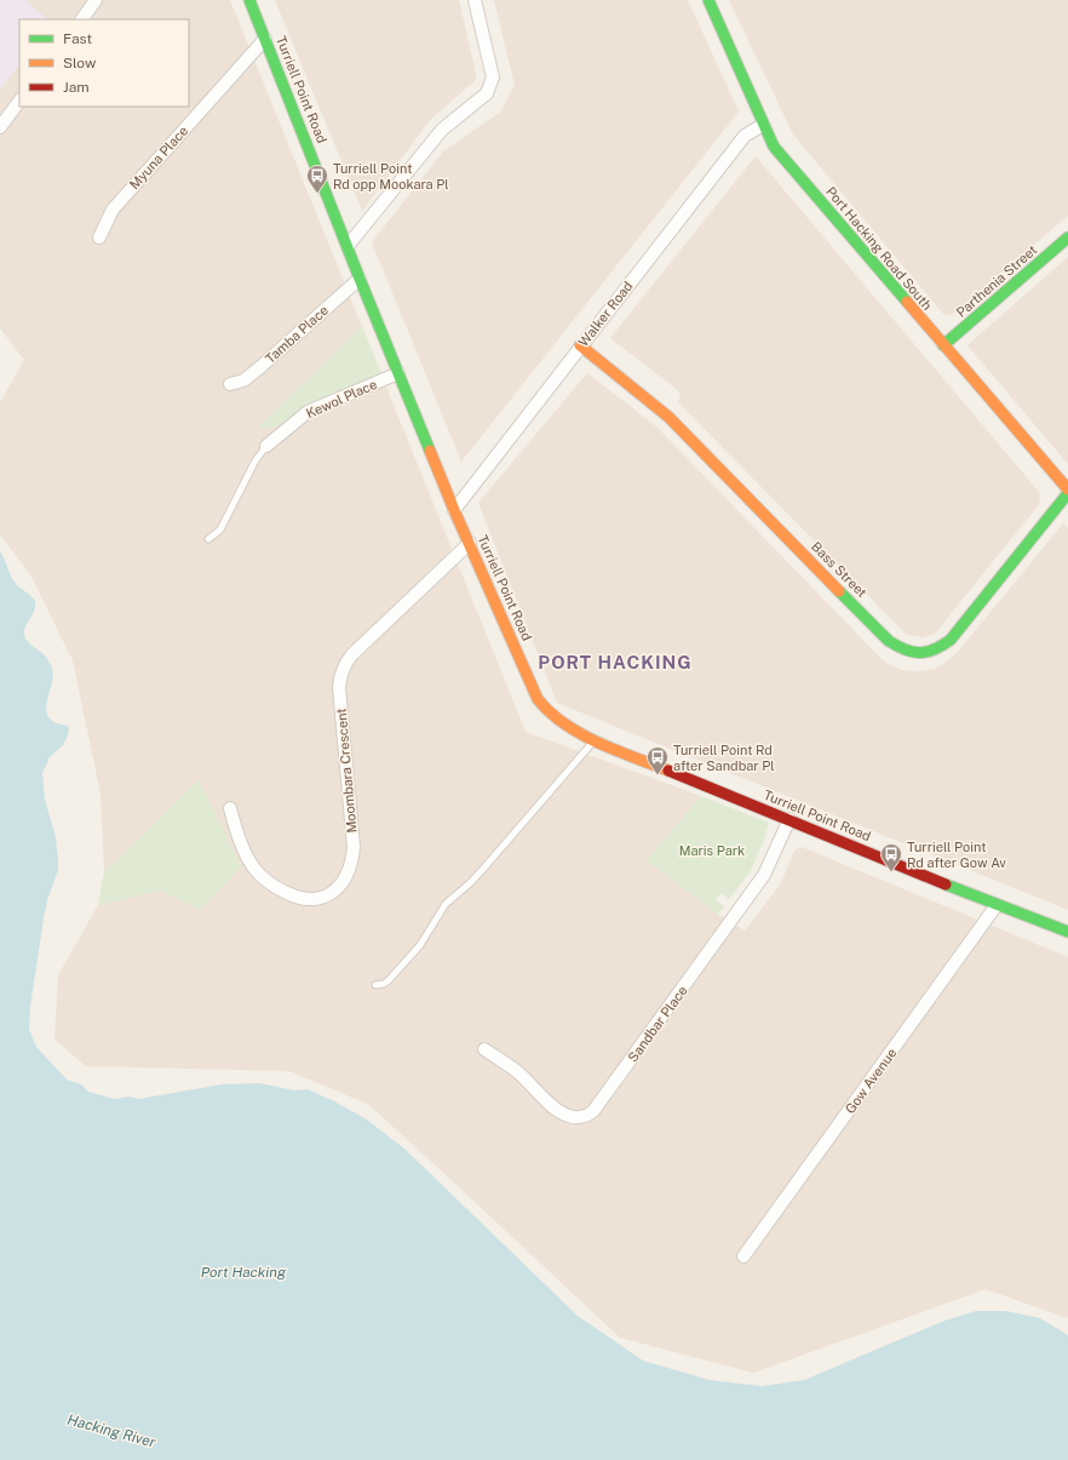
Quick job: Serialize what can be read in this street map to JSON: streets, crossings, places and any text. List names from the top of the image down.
{
  "streets": {
    "street": [
      "Turriell Point Road",
      "Myuna Place",
      "Port Hacking Road South",
      "Parthenia Street",
      "Walker Road",
      "Tamba Place",
      "Kewol Place",
      "Bass Street",
      "Moombara Crescent",
      "Sandbar Place",
      "Gow Avenue"
    ]
  },
  "crossings": [
    ["Turriell Point Road", "Myuna Place"],
    ["Turriell Point Road", "Walker Road"],
    ["Turriell Point Road", "Tamba Place"],
    ["Turriell Point Road", "Kewol Place"],
    ["Turriell Point Road", "Moombara Crescent"],
    ["Turriell Point Road", "Sandbar Place"],
    ["Turriell Point Road", "Gow Avenue"],
    ["Port Hacking Road South", "Parthenia Street"],
    ["Port Hacking Road South", "Walker Road"],
    ["Port Hacking Road South", "Bass Street"],
    ["Walker Road", "Bass Street"]
  ],
  "districts": ["PORT HACKING"],
  "water": ["Port Hacking", "Hacking River"],
  "parks": ["Maris Park"],
  "places": {
    "bus stop": ["Turriell Point Rd opp Mookara Pl", "Turriell Point Rd after Sandbar Pl", "Turriell Point Rd after Gow Av"]
  },
  "legend": ["Fast", "Slow", "Jam"]
}
